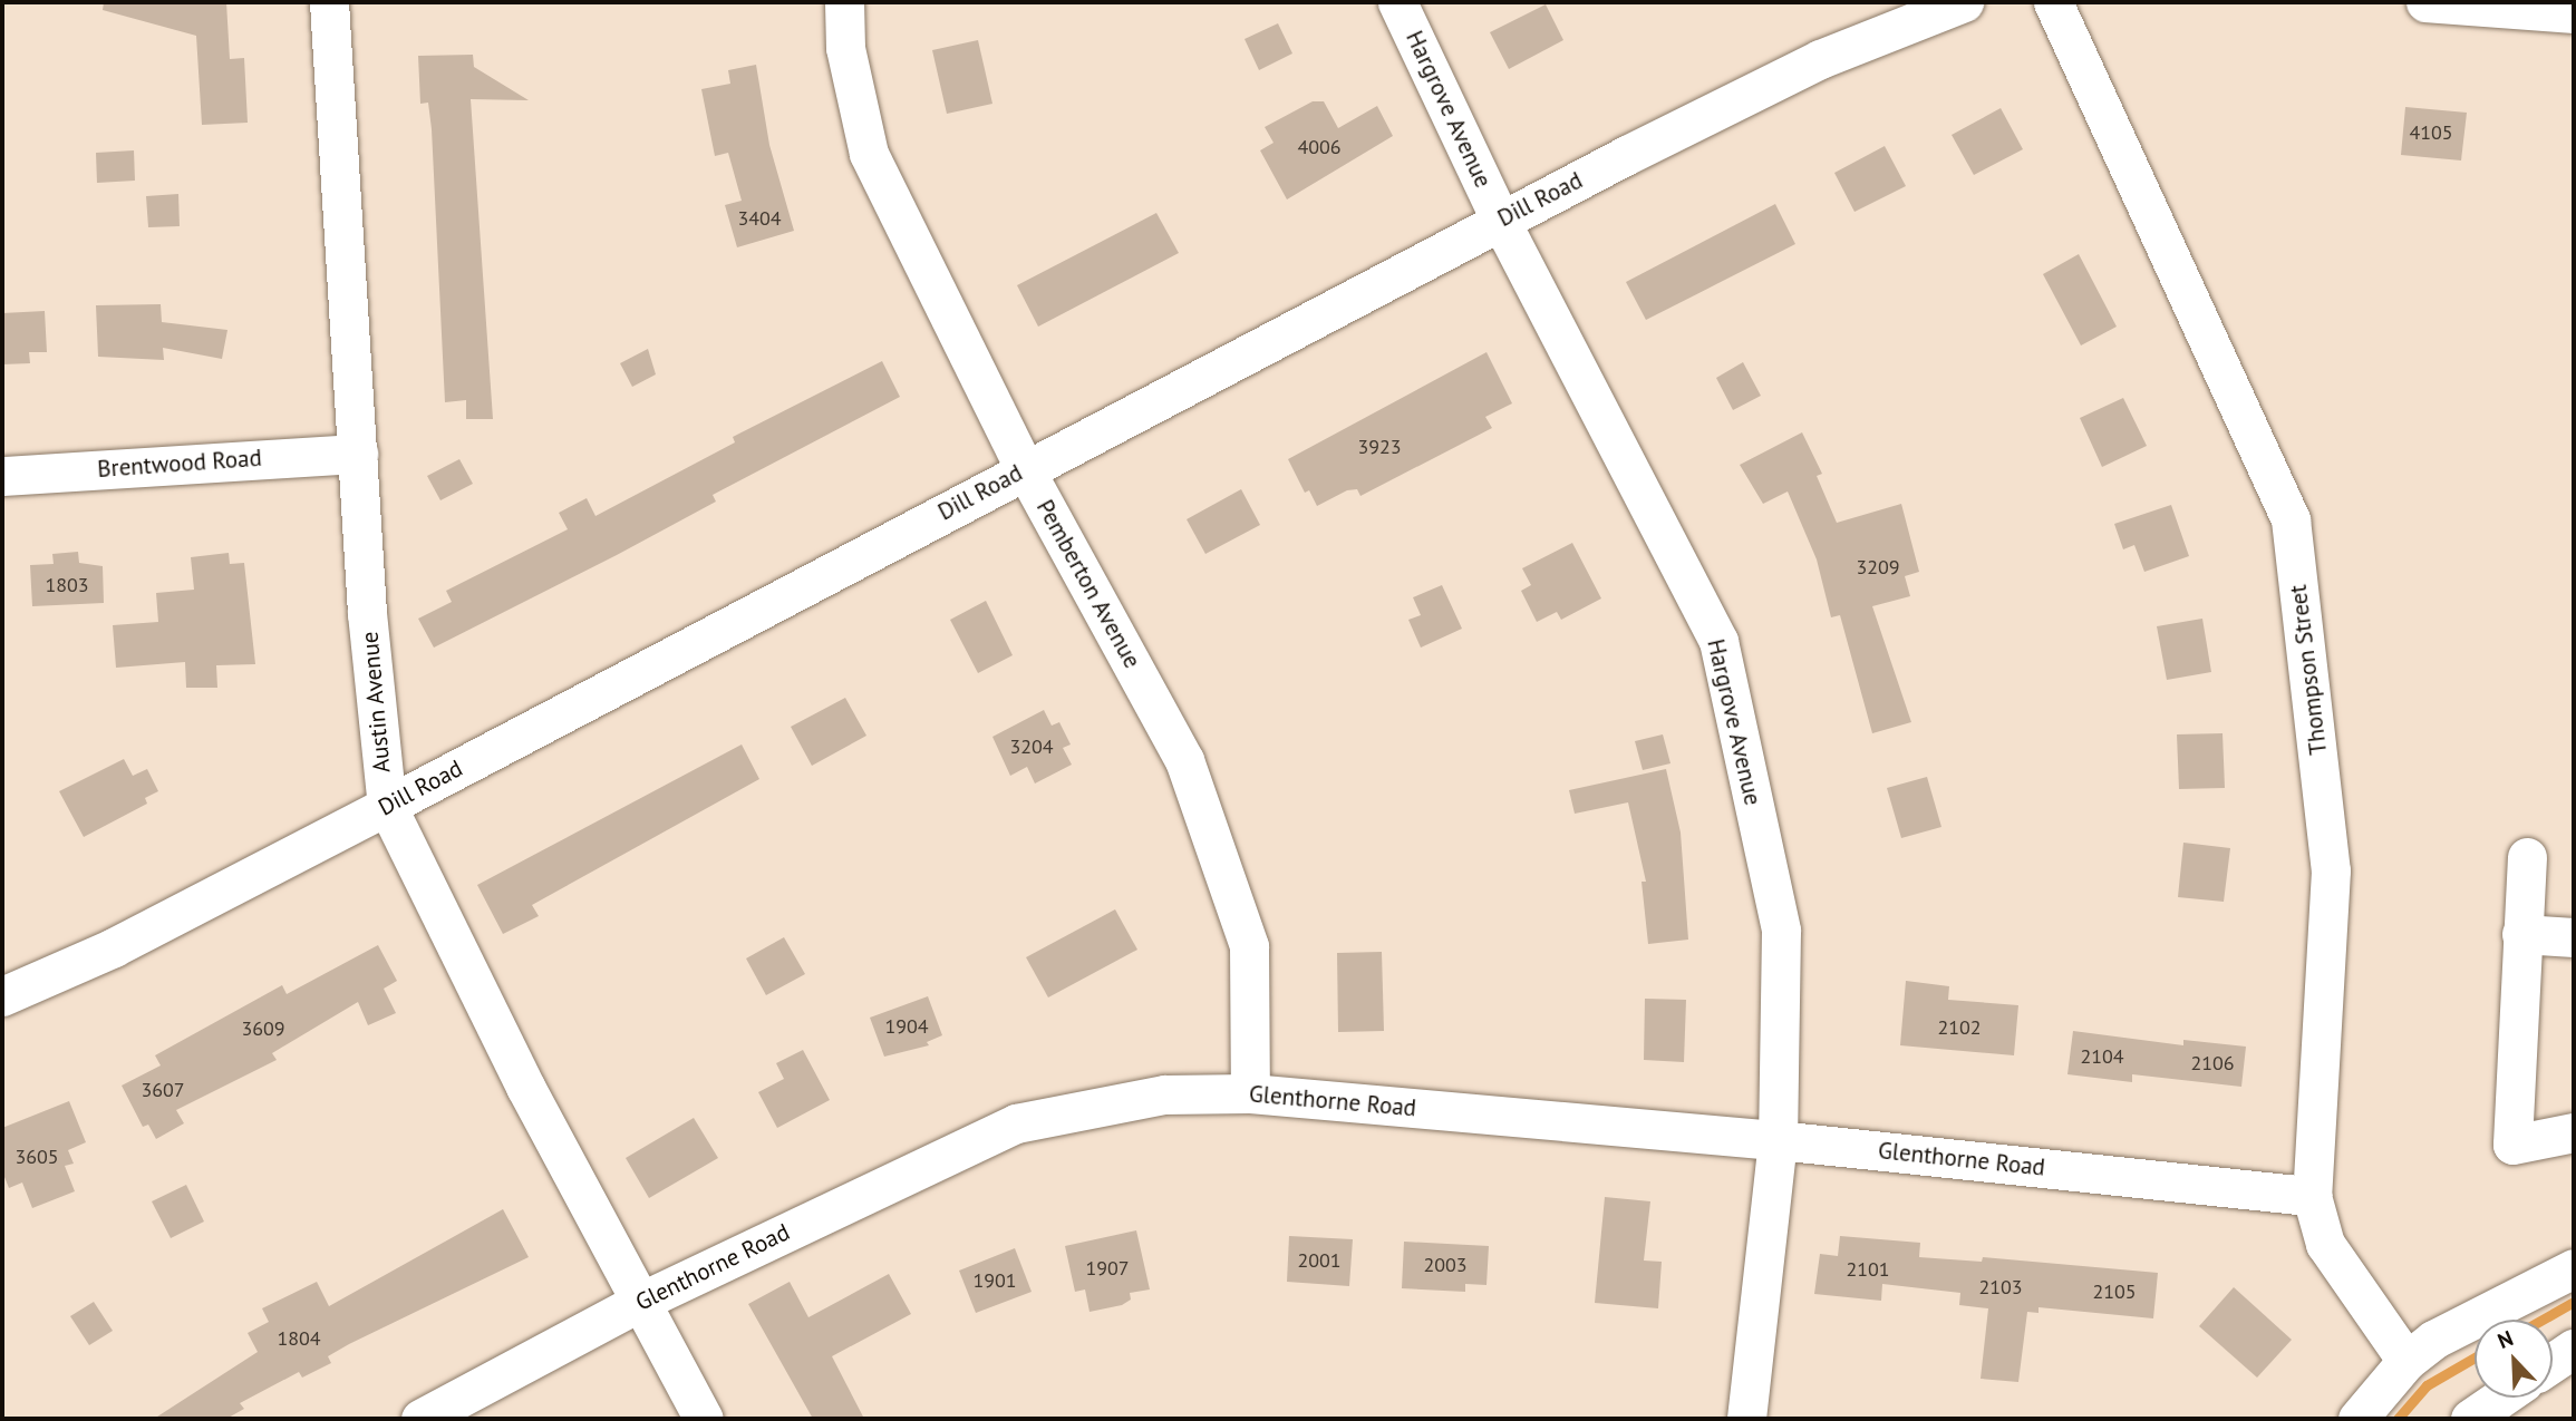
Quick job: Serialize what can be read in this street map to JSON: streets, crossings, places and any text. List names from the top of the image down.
{
  "streets": {
    "street": [
      "Hargrove Avenue",
      "Dill Road",
      "Brentwood Road",
      "Pemberton Avenue",
      "Thompson Street",
      "Austin Avenue",
      "Glenthorne Road"
    ]
  },
  "crossings": [
    ["Hargrove Avenue", "Dill Road"],
    ["Hargrove Avenue", "Glenthorne Road"],
    ["Dill Road", "Pemberton Avenue"],
    ["Dill Road", "Austin Avenue"],
    ["Brentwood Road", "Austin Avenue"],
    ["Pemberton Avenue", "Glenthorne Road"],
    ["Thompson Street", "Glenthorne Road"],
    ["Austin Avenue", "Glenthorne Road"]
  ],
  "house_numbers": [
    "4105",
    "4006",
    "3404",
    "3923",
    "3209",
    "1803",
    "3204",
    "1904",
    "2102",
    "3609",
    "2104",
    "2106",
    "3607",
    "3605",
    "2001",
    "2003",
    "1907",
    "2101",
    "1901",
    "2103",
    "2105",
    "1804"
  ],
  "north": "top left"
}
